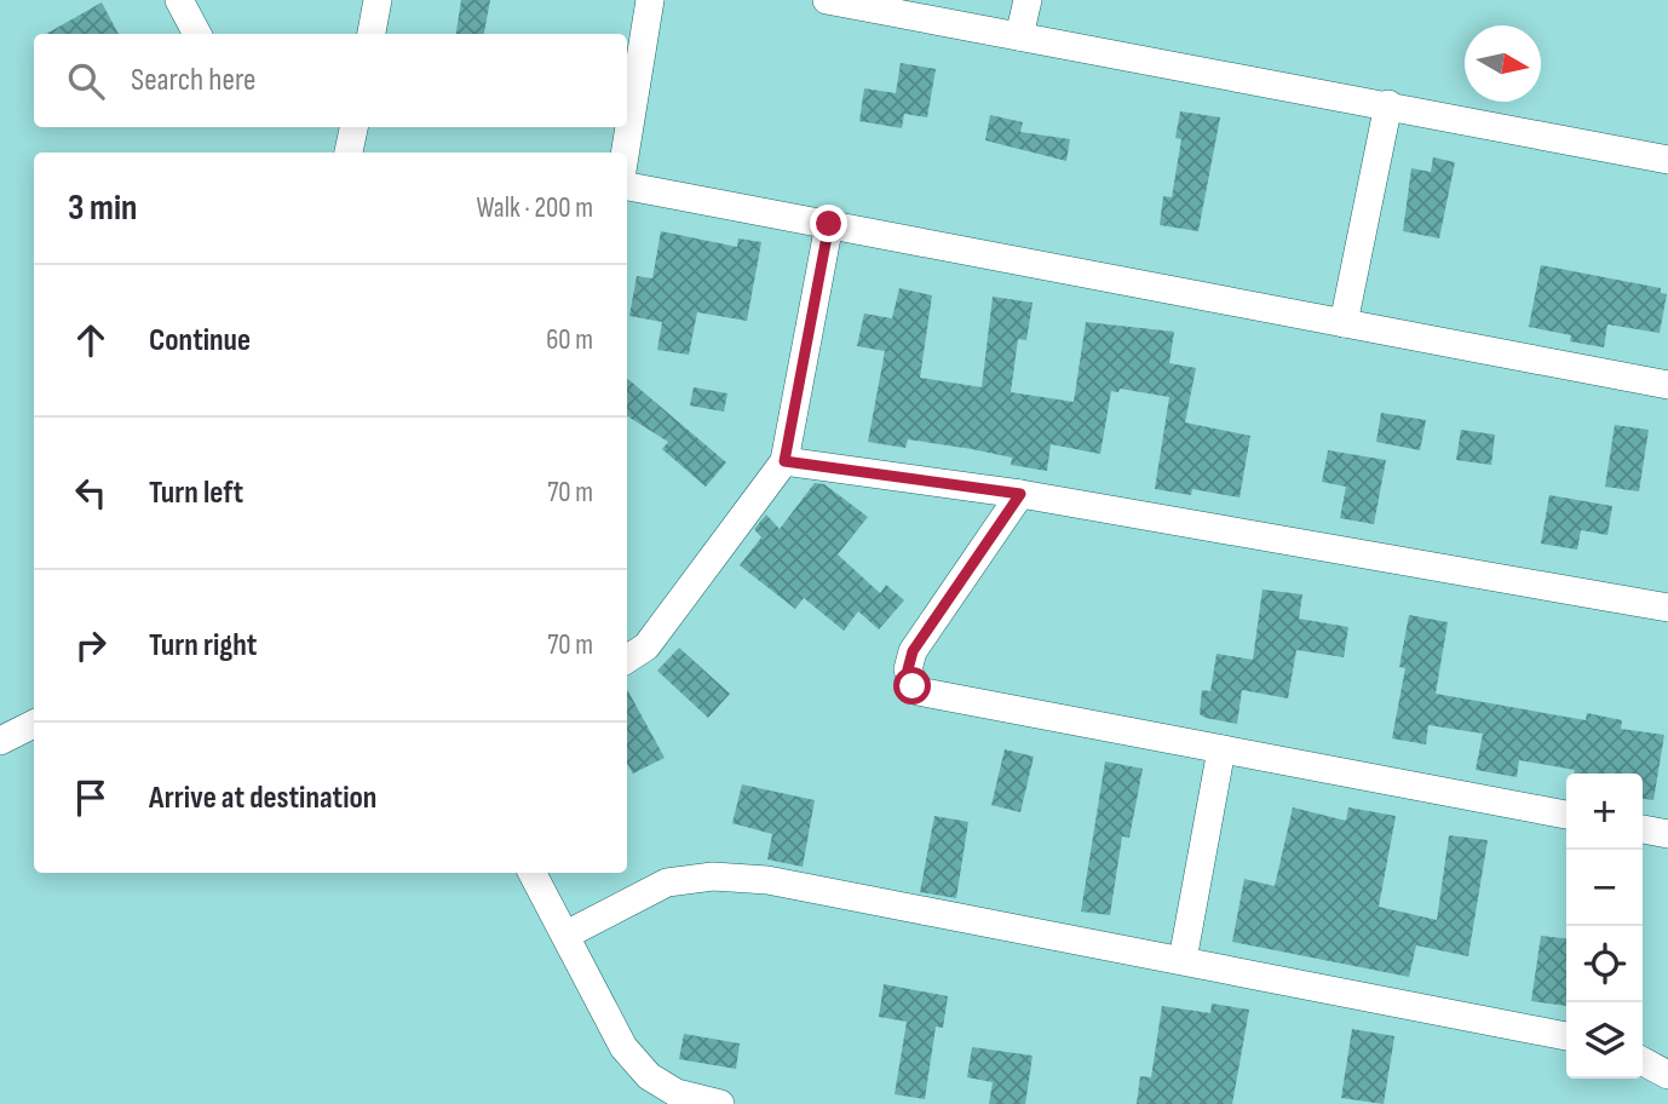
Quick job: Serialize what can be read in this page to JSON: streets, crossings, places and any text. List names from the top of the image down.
{
  "north": "right",
  "page": {
    "search": "Search here",
    "heading": ["3 min", "Walk · 200 m"],
    "list": [
      ["Continue", "60 m"],
      ["Turn left", "70 m"],
      ["Turn right", "70 m"],
      "Arrive at destination"
    ],
    "map_buttons": ["+", "−"]
  }
}
